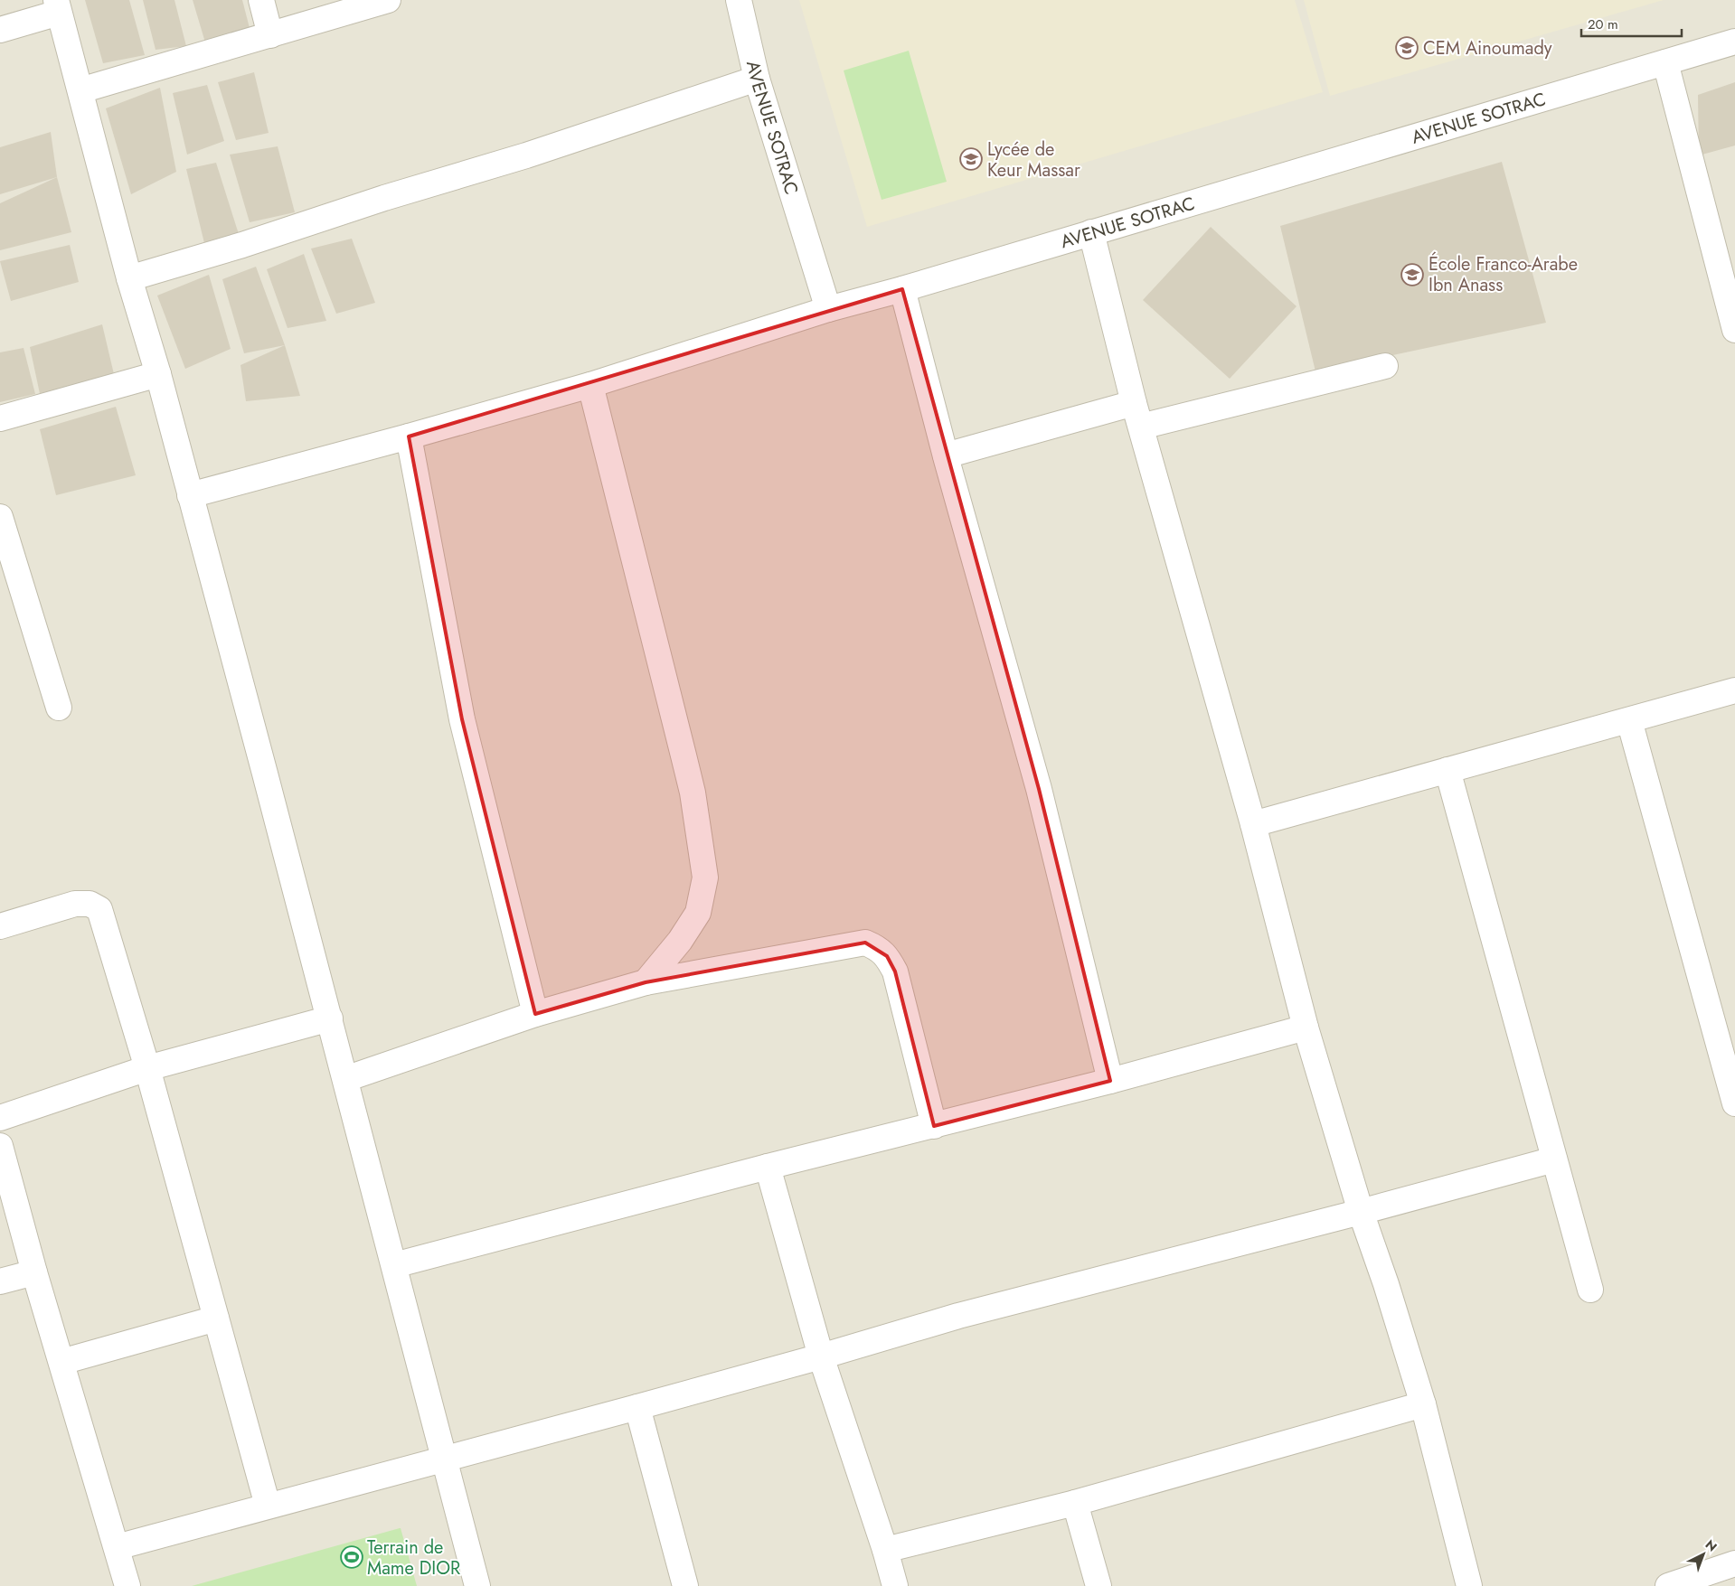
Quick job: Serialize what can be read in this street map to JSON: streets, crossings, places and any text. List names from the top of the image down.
{
  "streets": {
    "street": ["AVENUE SOTRAC"]
  },
  "places": {
    "school or university": ["CEM Ainoumady", "Lycée de Keur Massar", "École Franco-Arabe Ibn Anass"],
    "sports": ["Terrain de Mame DIOR"]
  },
  "scale_bar": "20 m",
  "north": "top right"
}
